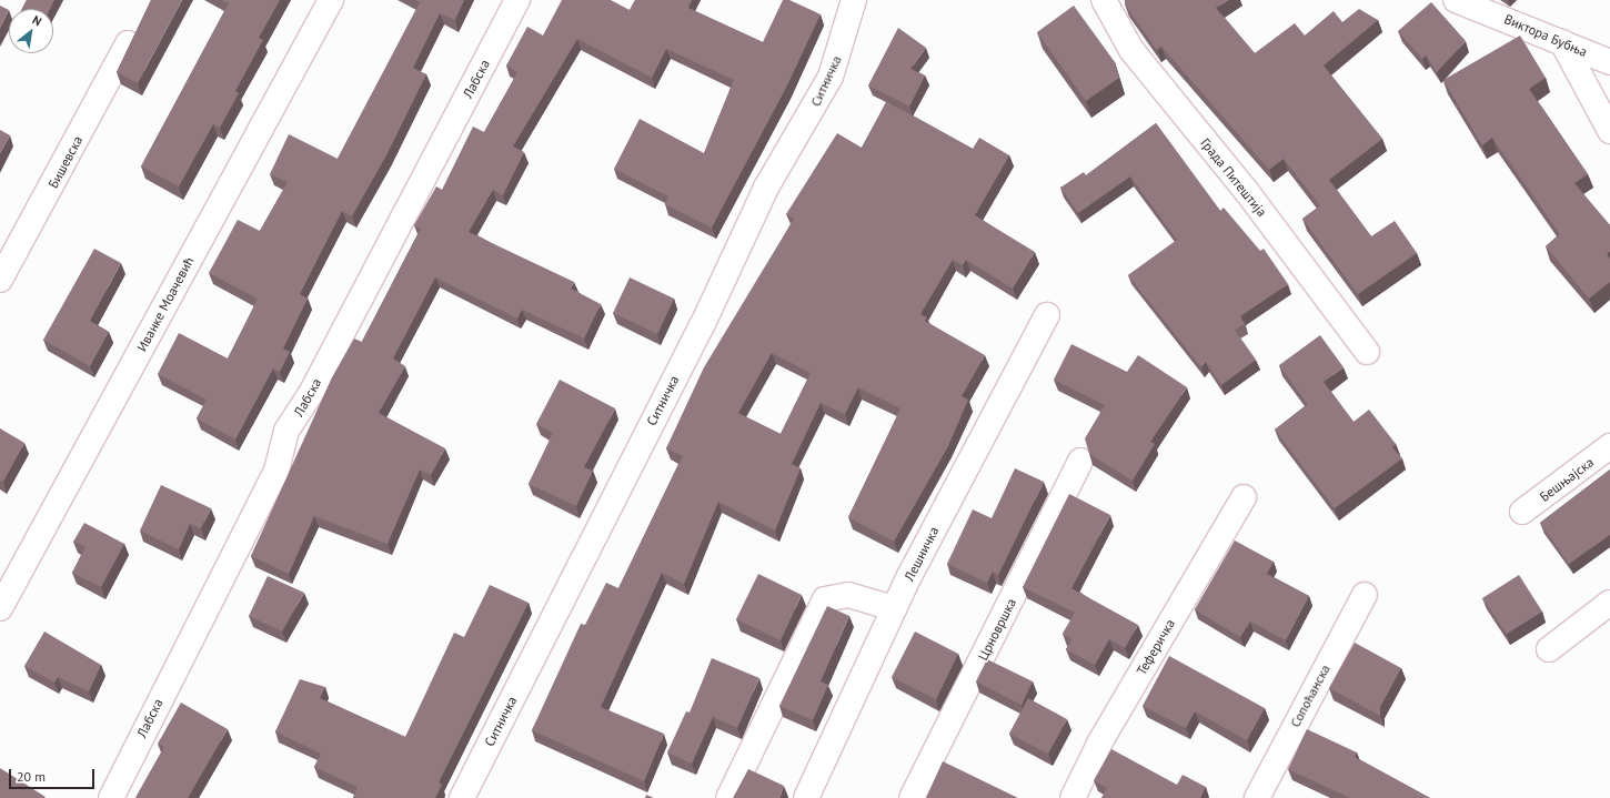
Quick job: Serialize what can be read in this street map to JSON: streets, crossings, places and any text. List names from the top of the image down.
{
  "streets": {
    "street": [
      "Виктора Бубња",
      "Лабска",
      "Ситничка",
      "Бишевска",
      "Града Питештија",
      "Иванке Моачевић",
      "Бешњајска",
      "Лешничка",
      "Црновршка",
      "Теферичка",
      "Сопоћанска"
    ]
  },
  "scale_bar": "20 m",
  "north": "top right"
}
